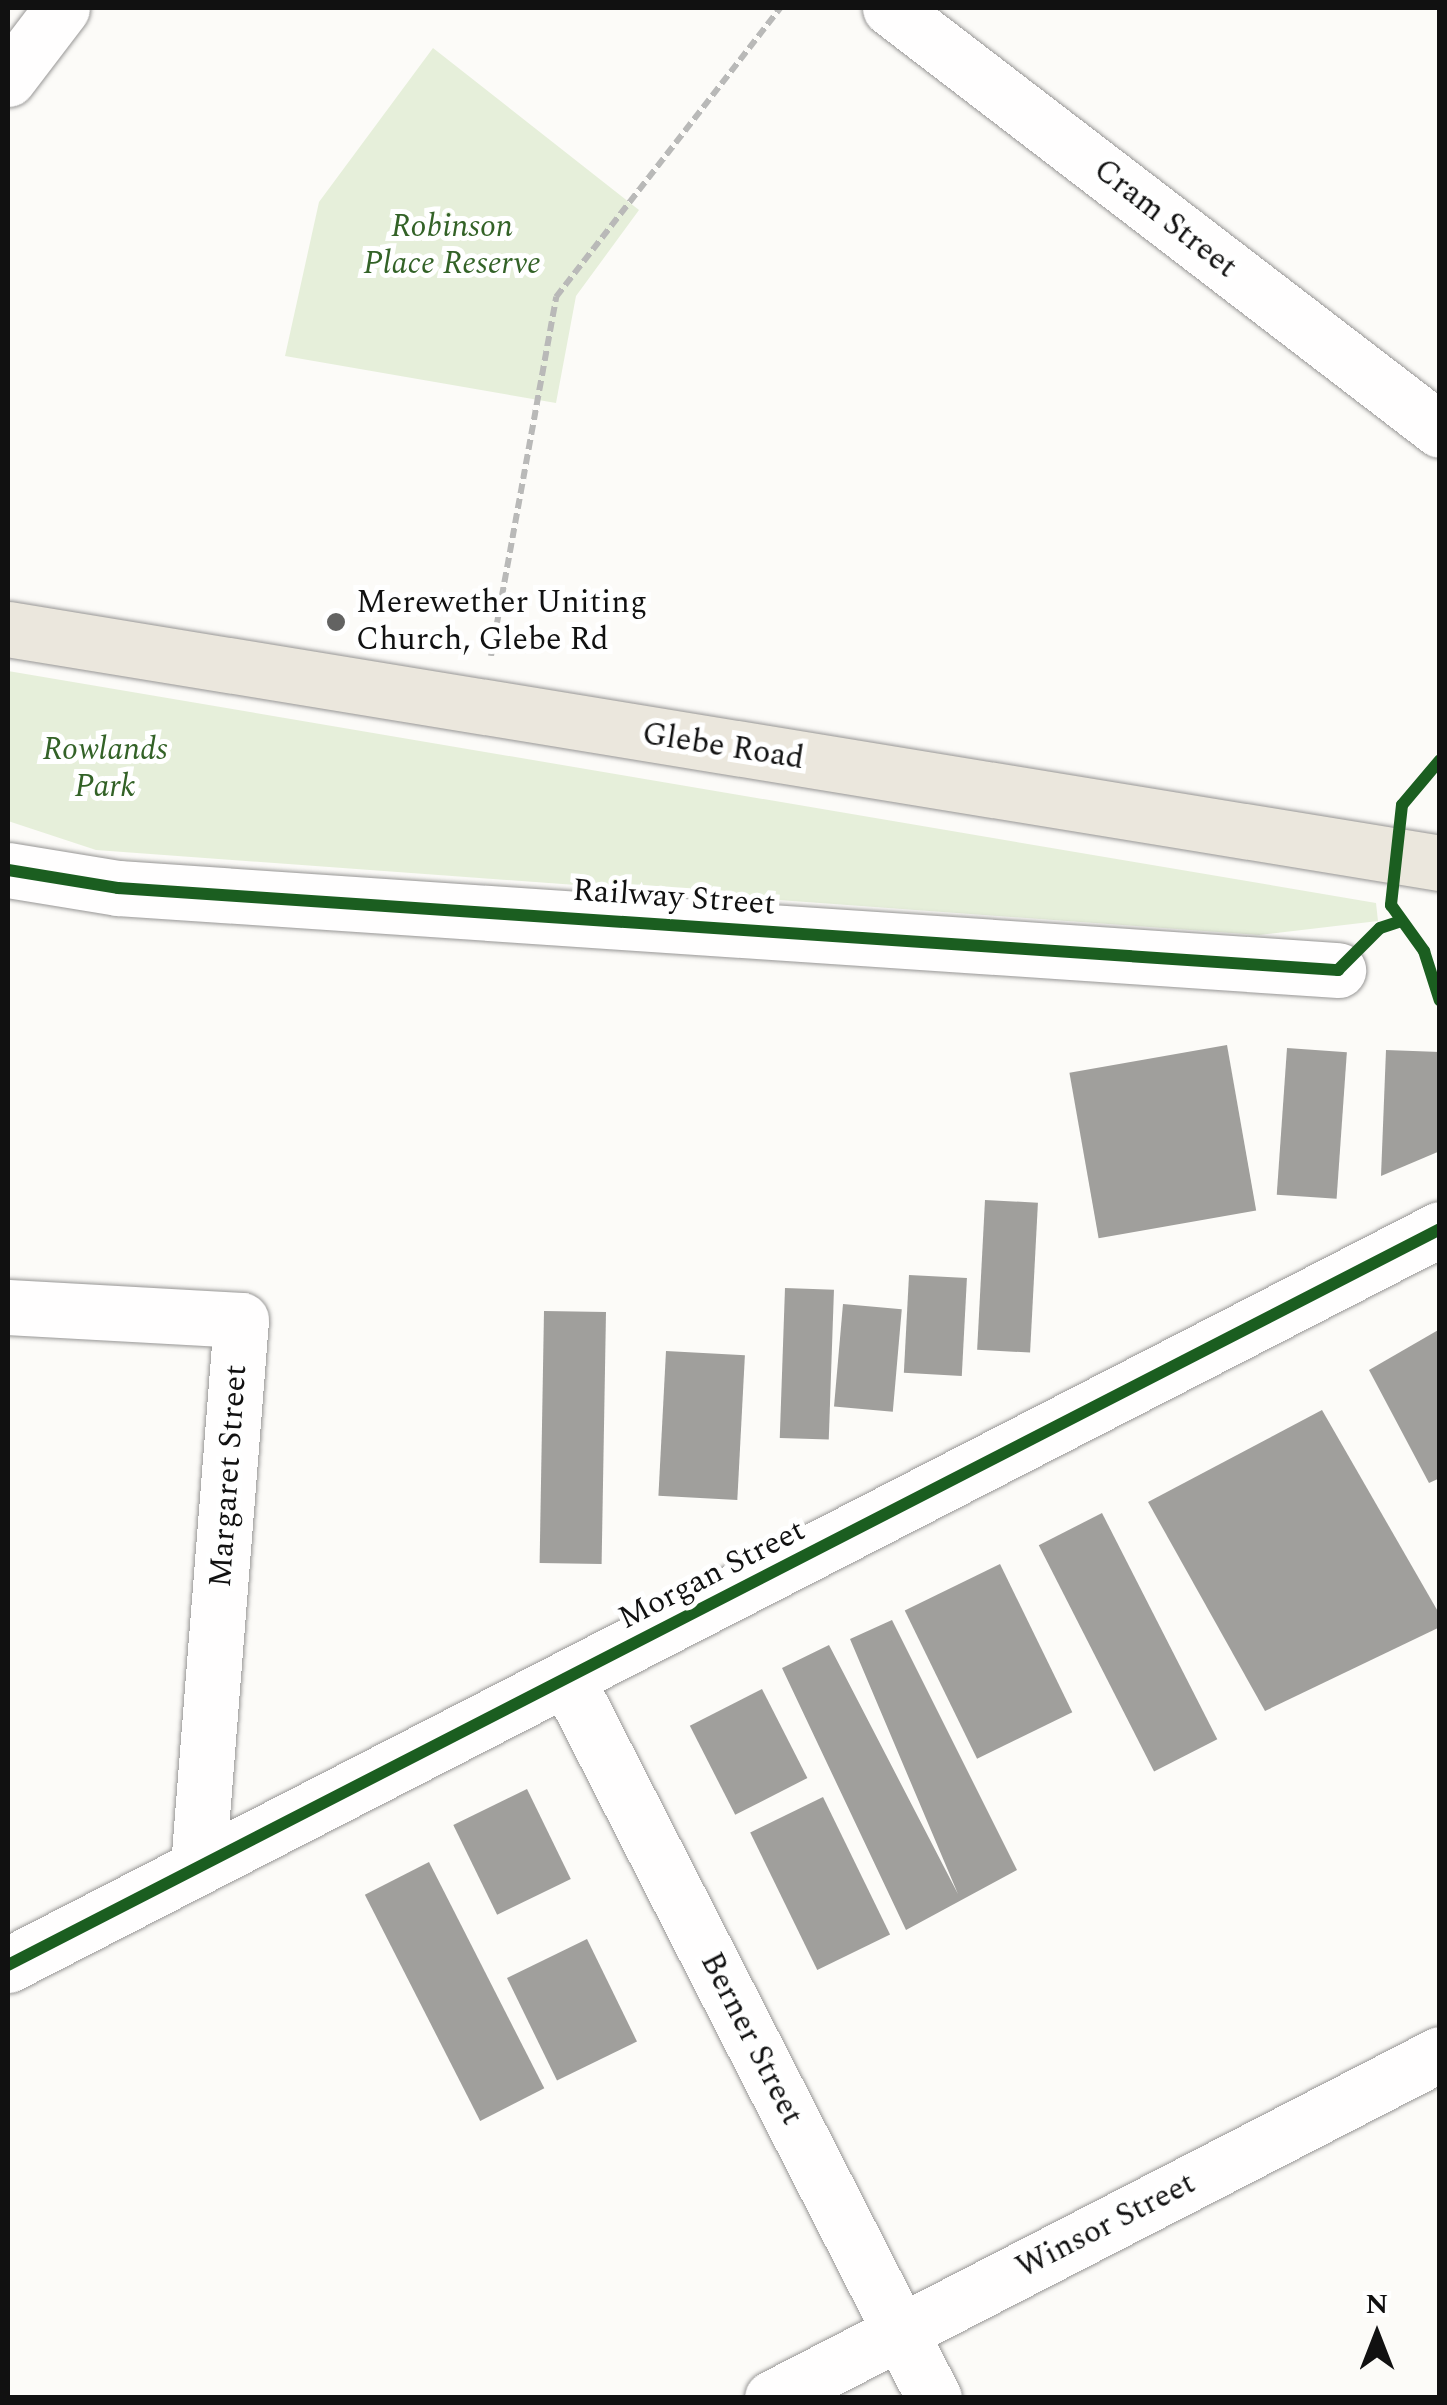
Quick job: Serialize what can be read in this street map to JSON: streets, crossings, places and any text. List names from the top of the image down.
{
  "streets": {
    "main road": ["Glebe Road"],
    "street": [
      "Cram Street",
      "Railway Street",
      "Margaret Street",
      "Morgan Street",
      "Berner Street",
      "Winsor Street"
    ]
  },
  "crossings": [
    ["Margaret Street", "Morgan Street"],
    ["Morgan Street", "Berner Street"],
    ["Berner Street", "Winsor Street"]
  ],
  "parks": ["Robinson Place Reserve", "Rowlands Park"],
  "places": ["Merewether Uniting Church, Glebe Rd"],
  "north": "top"
}
